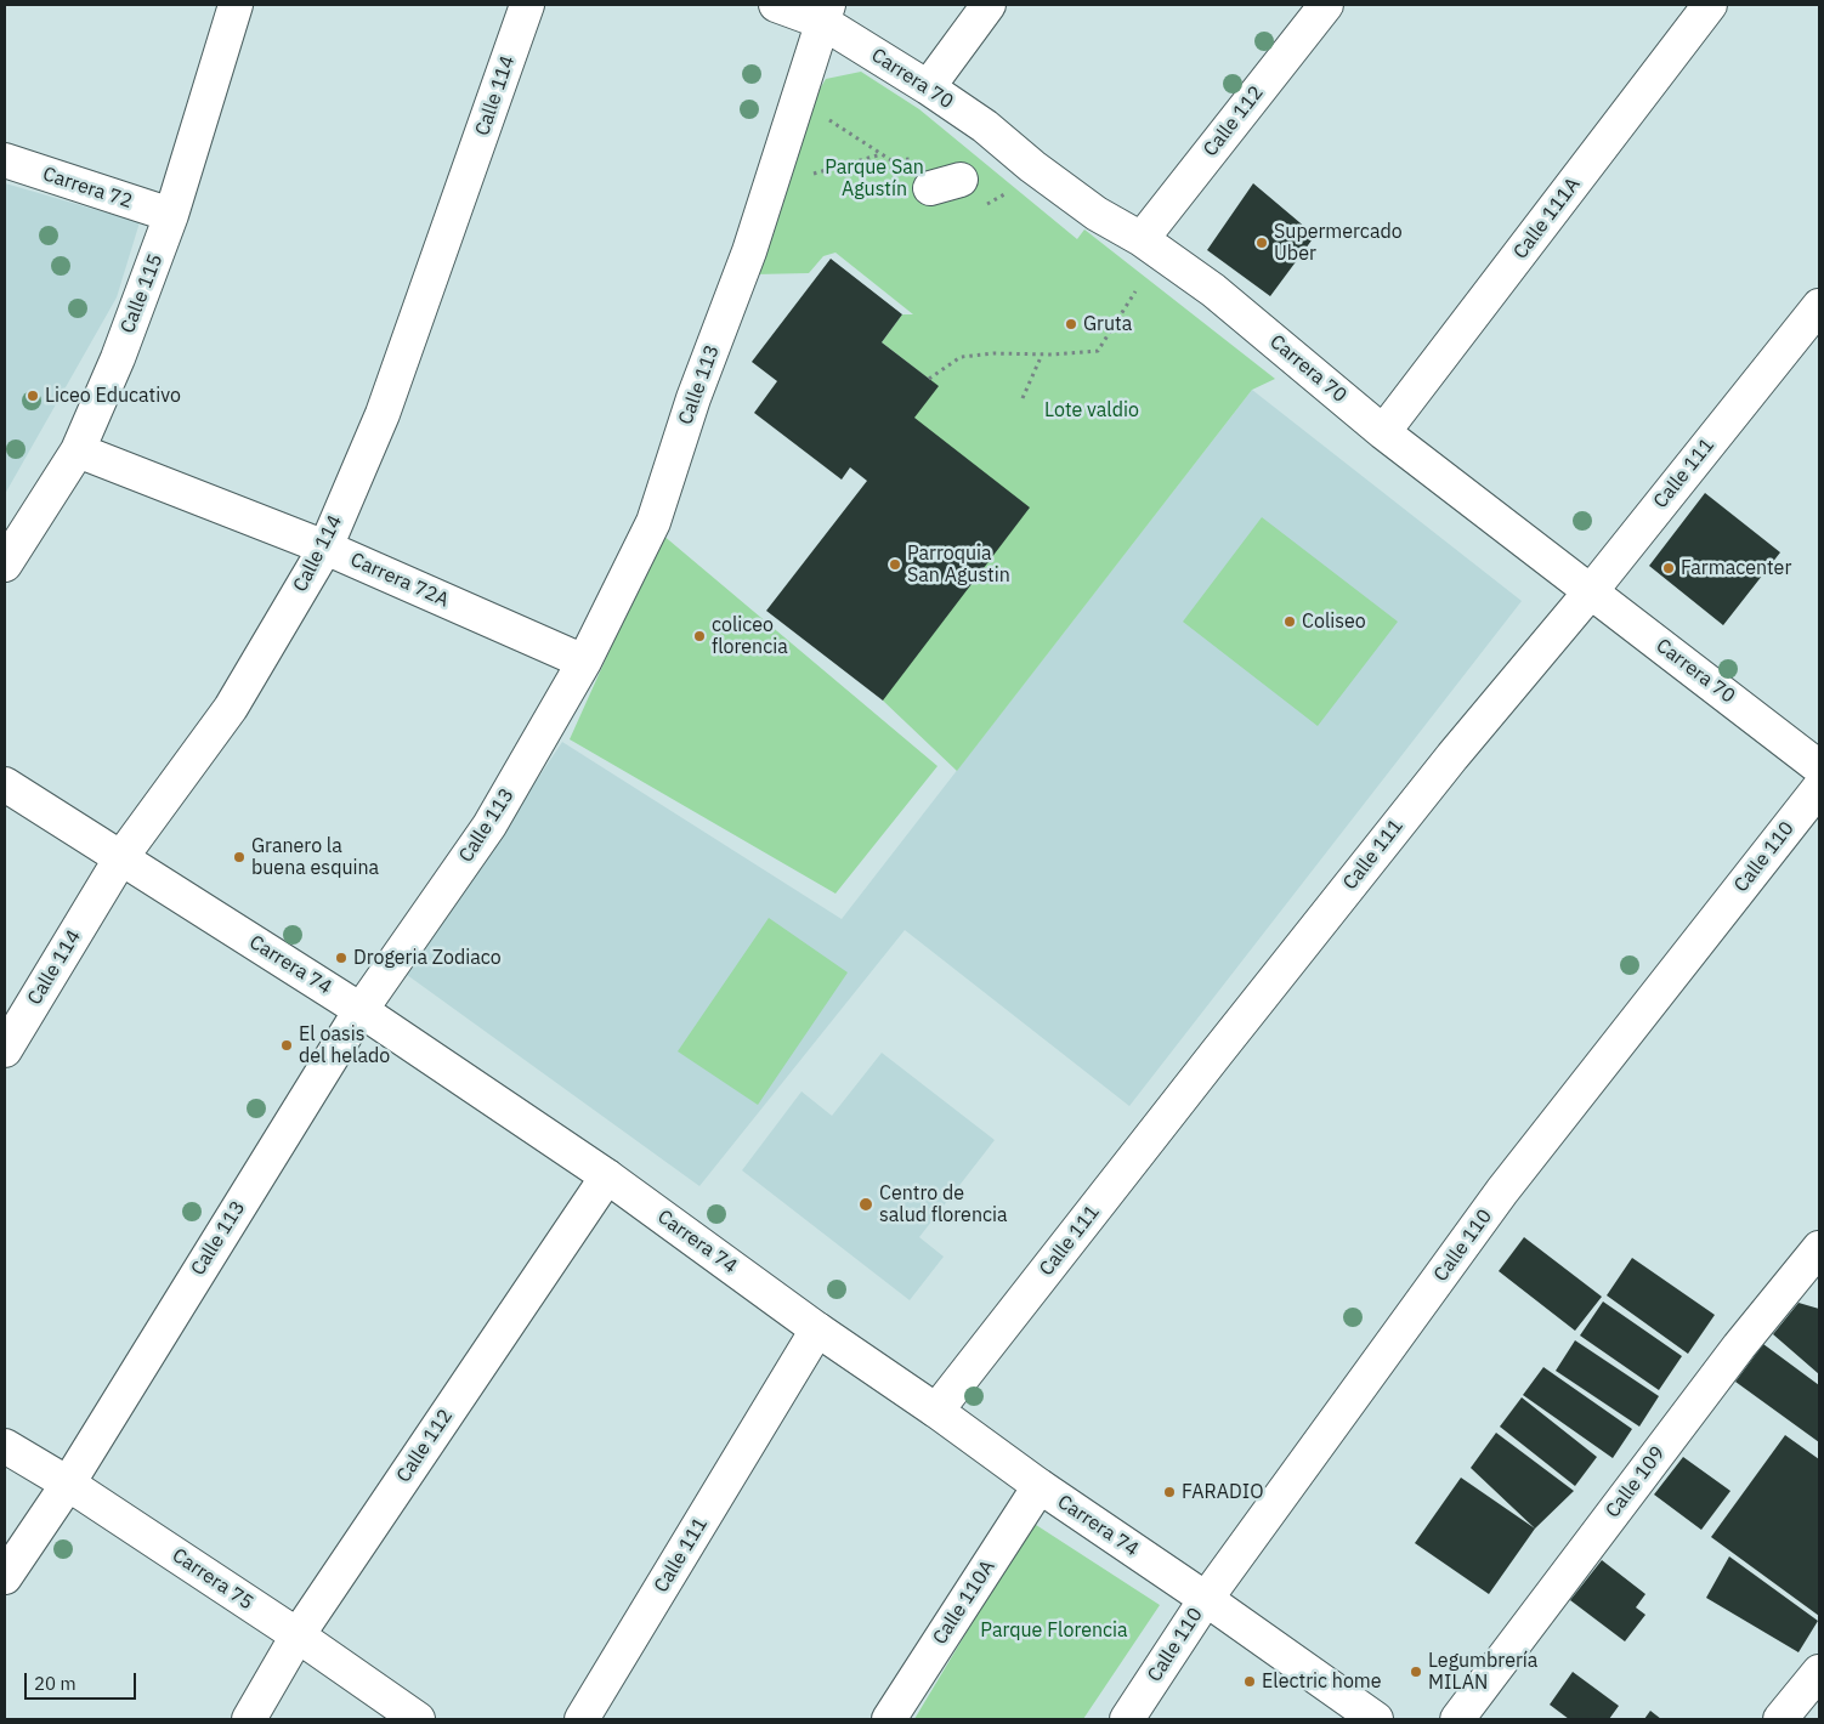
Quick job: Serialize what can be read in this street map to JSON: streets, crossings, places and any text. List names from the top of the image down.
{
  "streets": {
    "street": [
      "Carrera 70",
      "Calle 114",
      "Calle 112",
      "Carrera 72",
      "Calle 111A",
      "Calle 115",
      "Calle 113",
      "Calle 111",
      "Carrera 72A",
      "Calle 110",
      "Carrera 74",
      "Calle 109",
      "Carrera 75",
      "Calle 110A"
    ]
  },
  "crossings": [
    ["Carrera 70", "Calle 112"],
    ["Carrera 70", "Calle 111A"],
    ["Carrera 70", "Calle 113"],
    ["Carrera 70", "Calle 111"],
    ["Calle 114", "Carrera 72A"],
    ["Calle 114", "Carrera 74"],
    ["Calle 112", "Carrera 74"],
    ["Calle 112", "Carrera 75"],
    ["Carrera 72", "Calle 115"],
    ["Calle 115", "Carrera 72A"],
    ["Calle 113", "Carrera 72A"],
    ["Calle 113", "Carrera 74"],
    ["Calle 113", "Carrera 75"],
    ["Calle 111", "Carrera 74"],
    ["Calle 110", "Carrera 74"],
    ["Carrera 74", "Calle 110A"]
  ],
  "parks": ["Parque San Agustín", "Lote valdio", "Parque Florencia"],
  "places": [
    "Supermercado Uber",
    "Gruta",
    "Liceo Educativo",
    "Parroquia San Agustin",
    "Farmacenter",
    "Coliseo",
    "coliceo florencia",
    "Granero la buena esquina",
    "Drogeria Zodiaco",
    "El oasis del helado",
    "Centro de salud florencia",
    "FARADIO",
    "Legumbrería MILAN",
    "Electric home"
  ],
  "scale_bar": "20 m"
}
